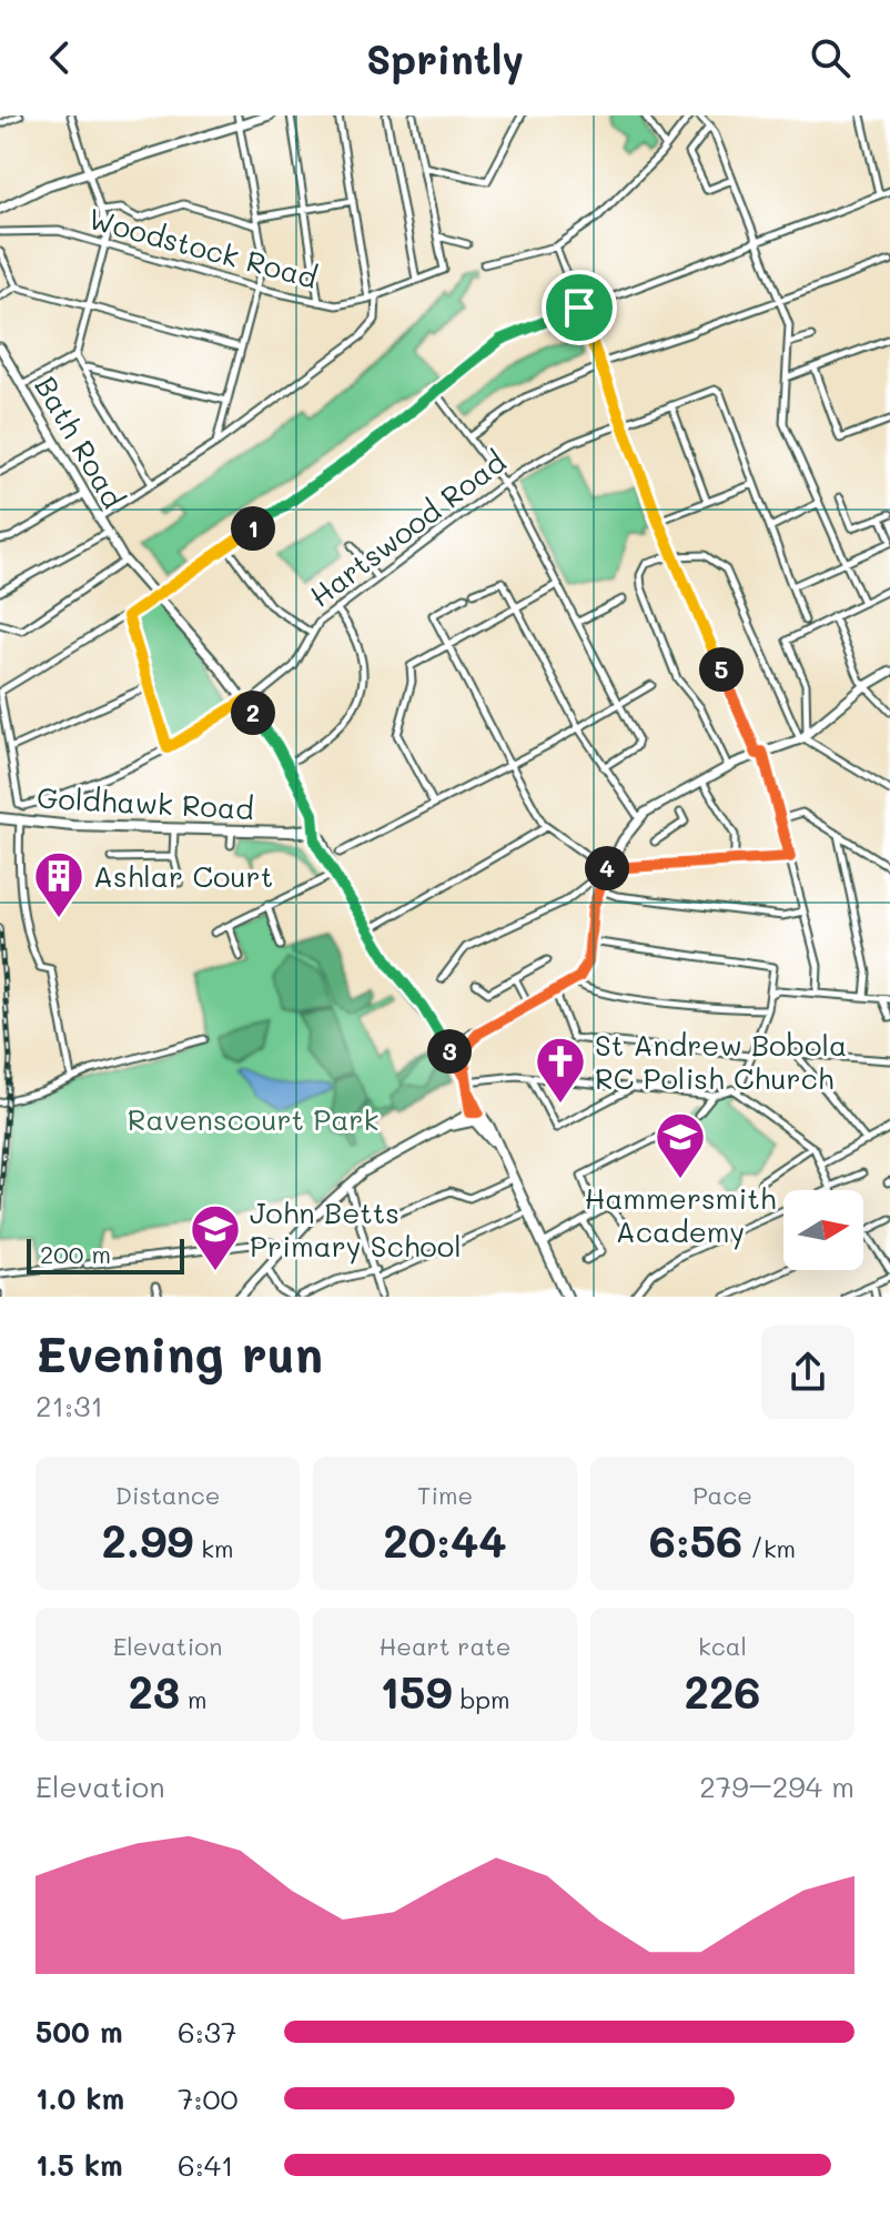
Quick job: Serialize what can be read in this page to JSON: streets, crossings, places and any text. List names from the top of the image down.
{
  "streets": {
    "main road": ["Bath Road", "Goldhawk Road"],
    "street": ["Woodstock Road", "Hartswood Road"]
  },
  "crossings": [
    ["Bath Road", "Hartswood Road"],
    ["Bath Road", "Goldhawk Road"]
  ],
  "parks": ["Ravenscourt Park"],
  "places": {
    "building": ["Ashlar Court"],
    "church": ["St Andrew Bobola RC Polish Church"],
    "school or university": ["Hammersmith Academy", "John Betts Primary School"]
  },
  "scale_bar": "200 m",
  "north": "right",
  "page": {
    "header": "Sprintly",
    "pins": [
      "1",
      "5",
      "2",
      "4",
      "3"
    ],
    "scale": "200 m",
    "heading": ["Evening run", "21:31"],
    "stats": [
      ["Distance", "2.99 km"],
      ["Time", "20:44"],
      ["Pace", "6:56 /km"],
      ["Elevation", "23 m"],
      ["Heart rate", "159 bpm"],
      ["kcal", "226"]
    ],
    "chart": ["Elevation", "279–294 m"],
    "list": [
      {
        "name": "500 m",
        "note": "6:37"
      },
      {
        "name": "1.0 km",
        "note": "7:00"
      },
      {
        "name": "1.5 km",
        "note": "6:41"
      }
    ]
  }
}
